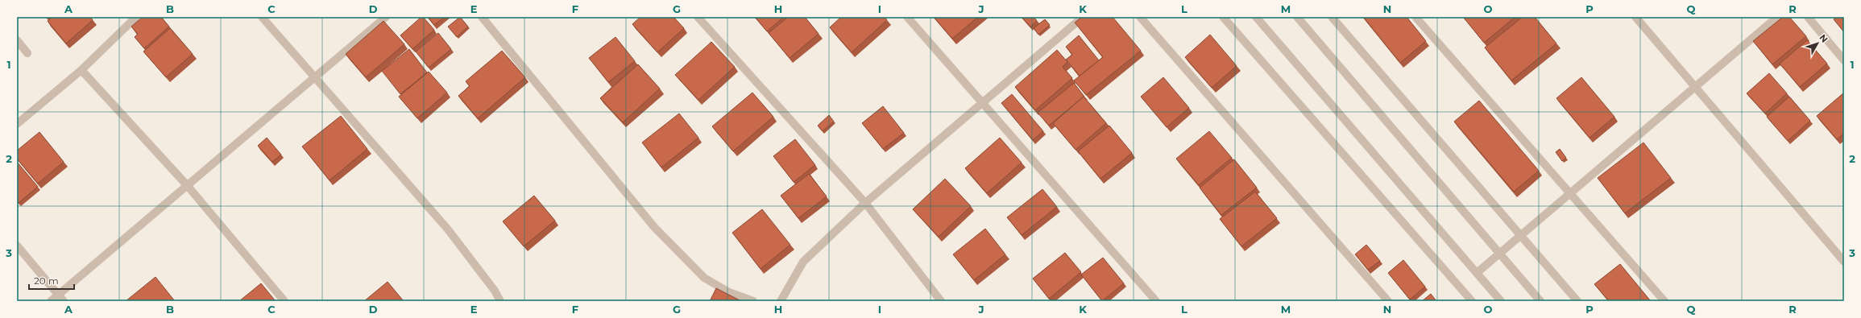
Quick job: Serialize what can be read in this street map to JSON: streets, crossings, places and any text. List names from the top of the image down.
{
  "scale_bar": "20 m",
  "north": "top right",
  "grid": {
    "columns": [
      "A",
      "B",
      "C",
      "D",
      "E",
      "F",
      "G",
      "H",
      "I",
      "J",
      "K",
      "L",
      "M",
      "N",
      "O",
      "P",
      "Q",
      "R"
    ],
    "rows": ["1", "2", "3"]
  }
}
